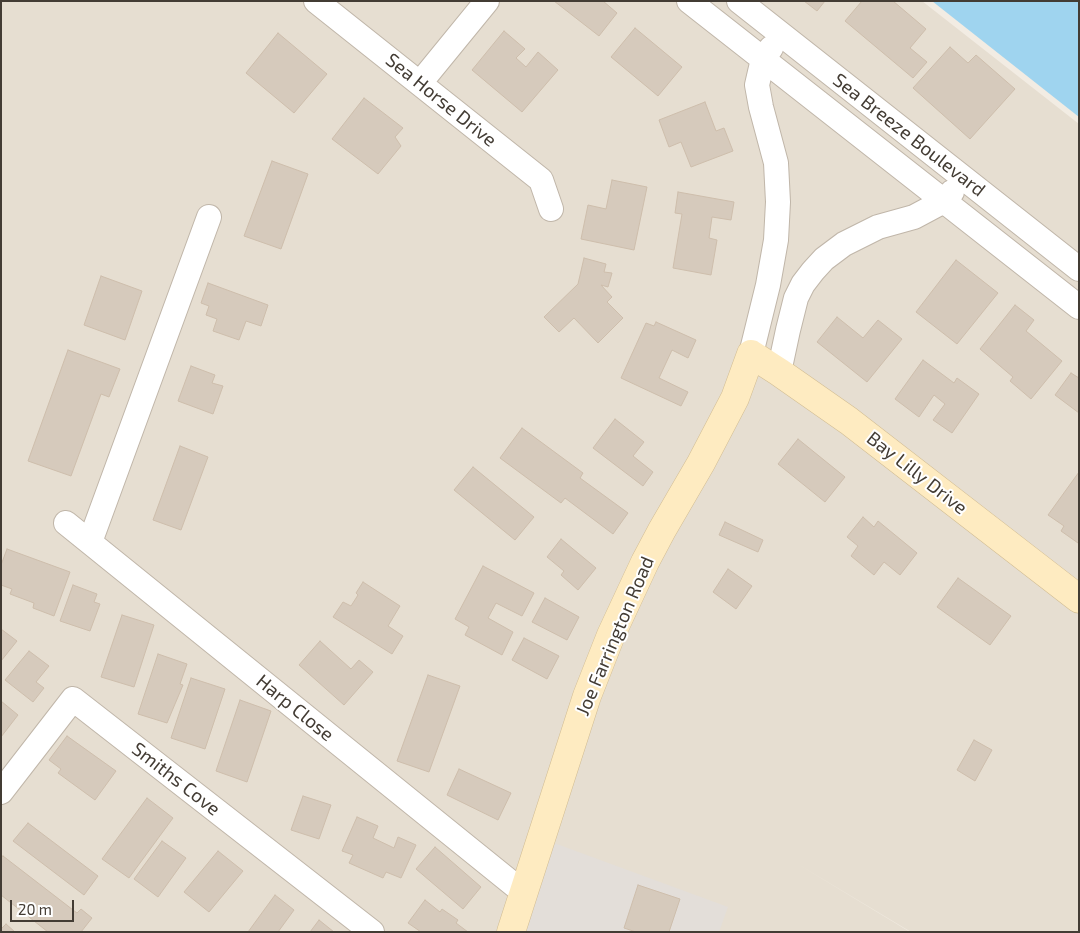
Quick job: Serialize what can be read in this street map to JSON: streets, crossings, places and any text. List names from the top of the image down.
{
  "streets": {
    "main road": ["Bay Lilly Drive", "Joe Farrington Road"],
    "street": [
      "Sea Horse Drive",
      "Sea Breeze Boulevard",
      "Harp Close",
      "Smiths Cove"
    ]
  },
  "crossings": [
    ["Sea Breeze Boulevard", "Bay Lilly Drive"],
    ["Bay Lilly Drive", "Joe Farrington Road"],
    ["Joe Farrington Road", "Harp Close"]
  ],
  "scale_bar": "20 m"
}
